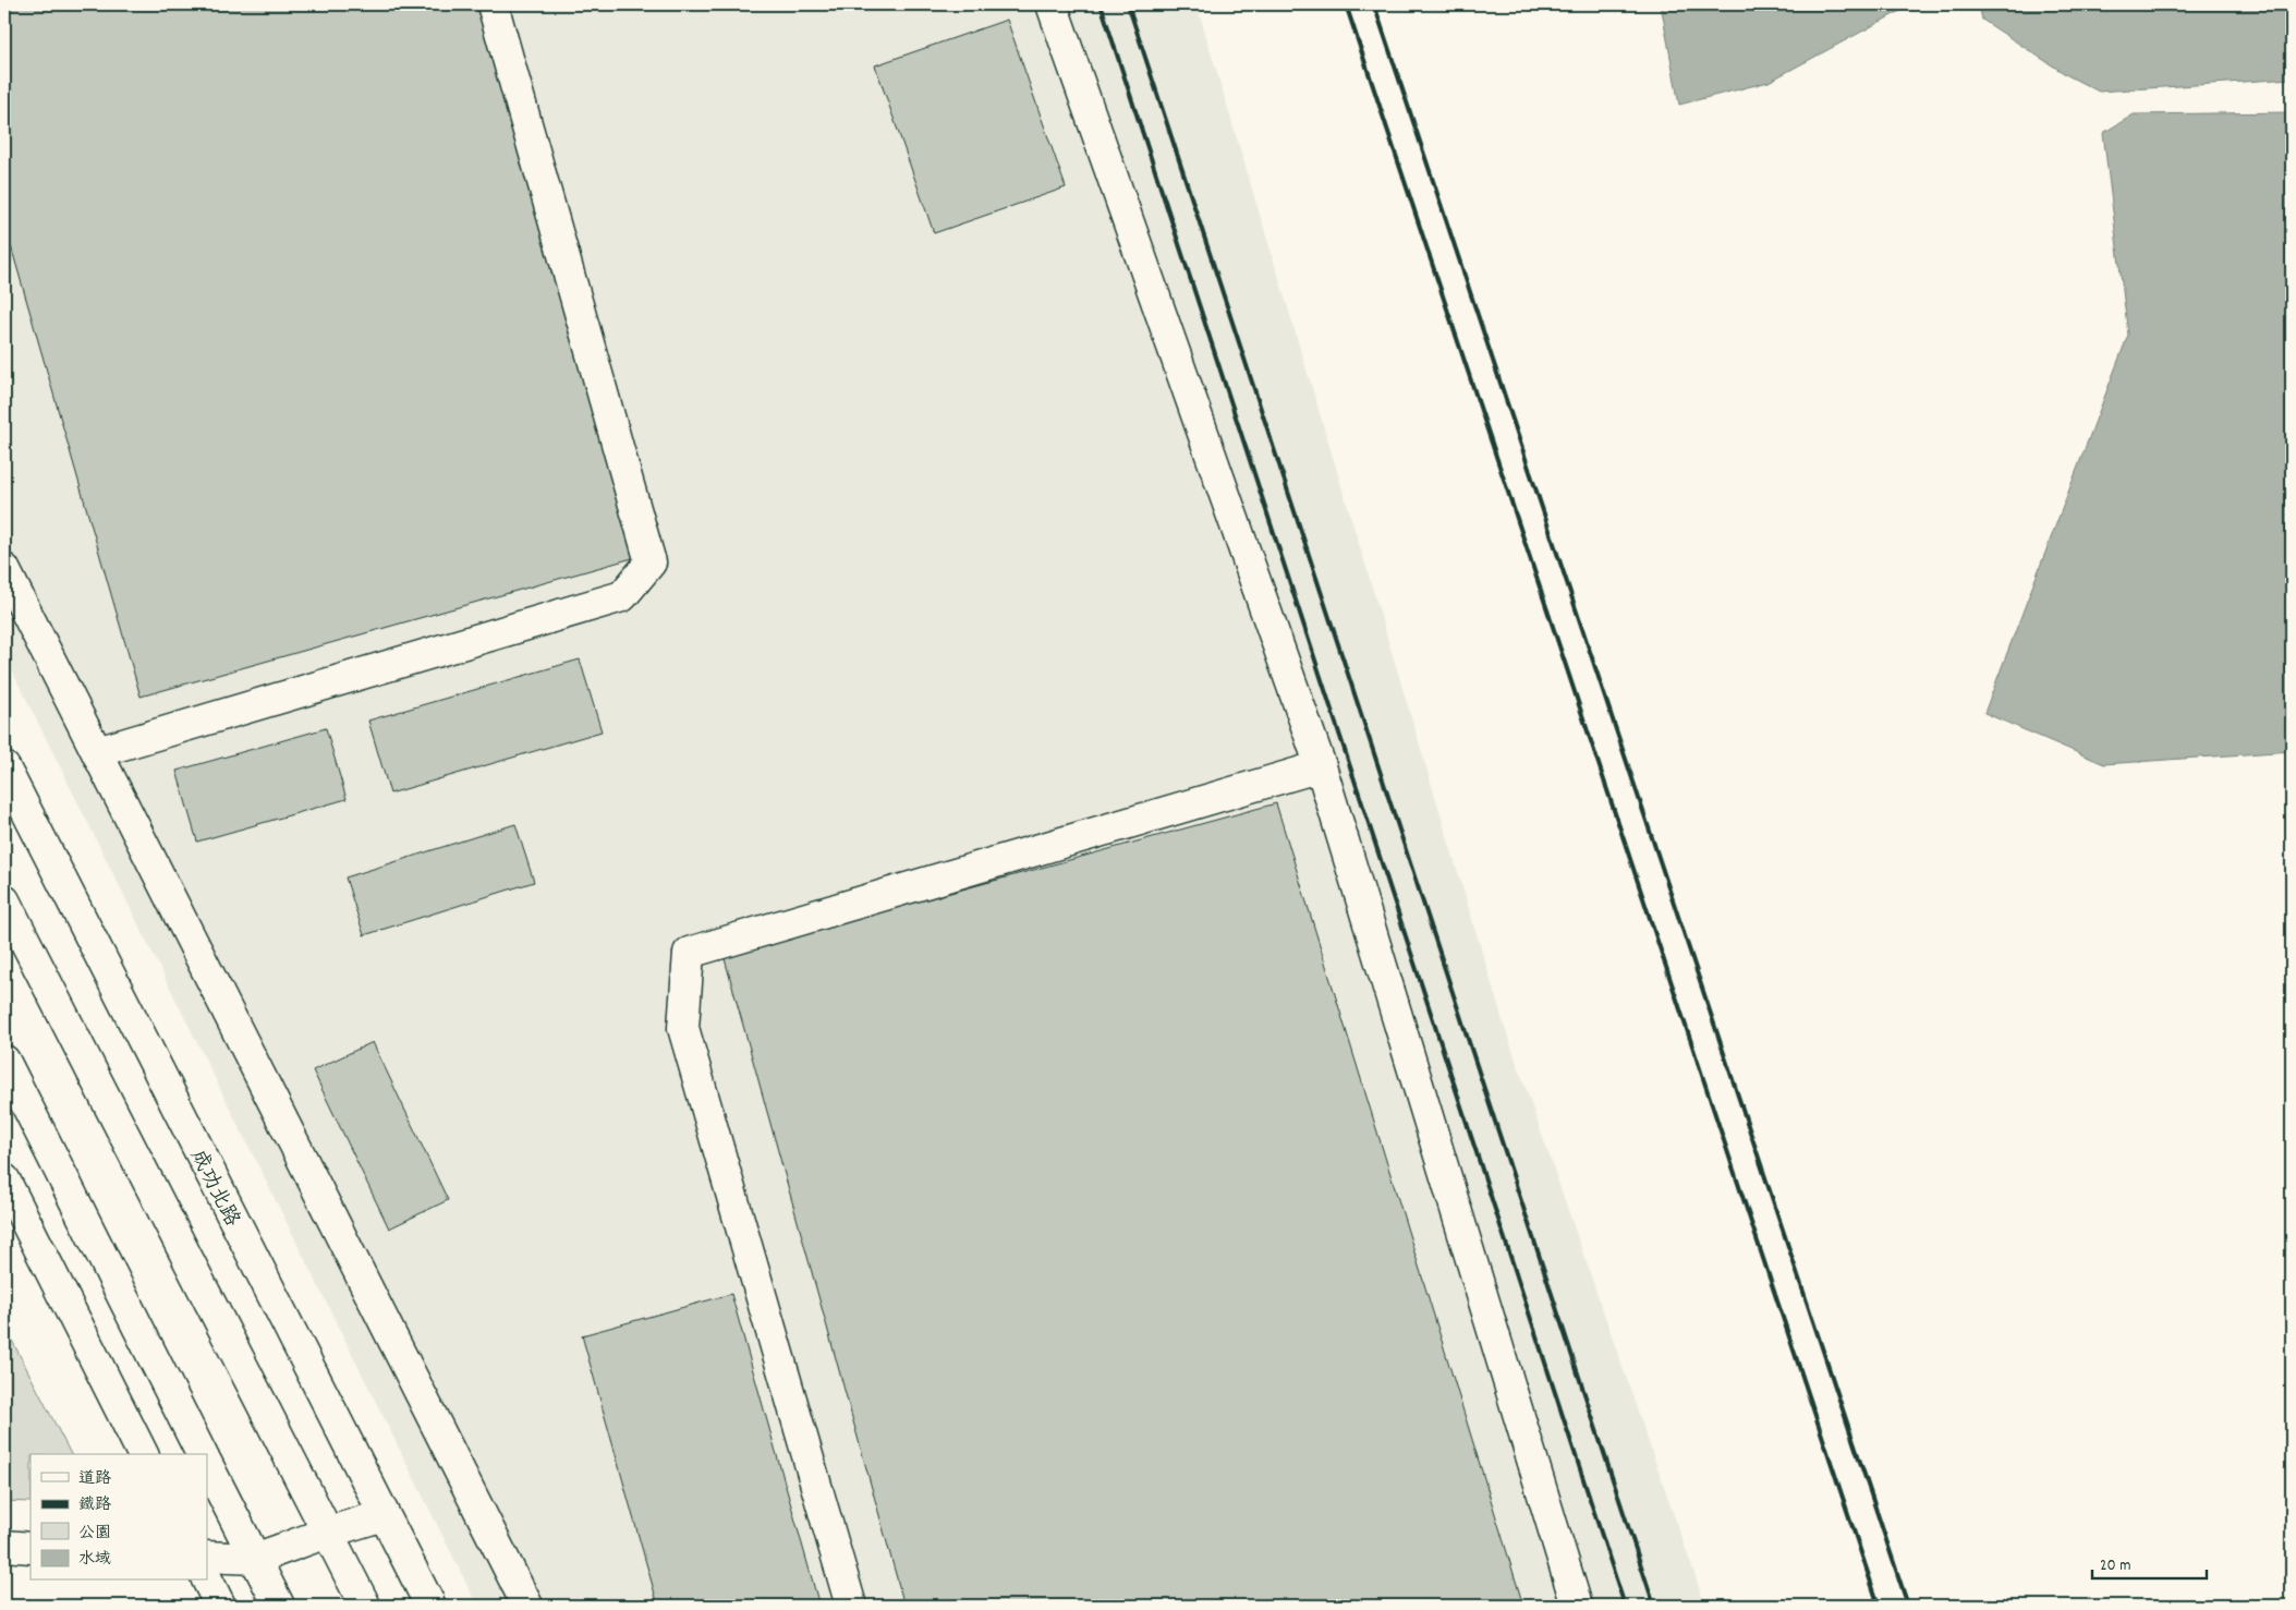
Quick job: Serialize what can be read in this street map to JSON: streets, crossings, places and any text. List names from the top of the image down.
{
  "streets": {
    "main road": ["成功北路"]
  },
  "legend": [
    "道路",
    "鐵路",
    "公園",
    "水域"
  ],
  "scale_bar": "20 m"
}
